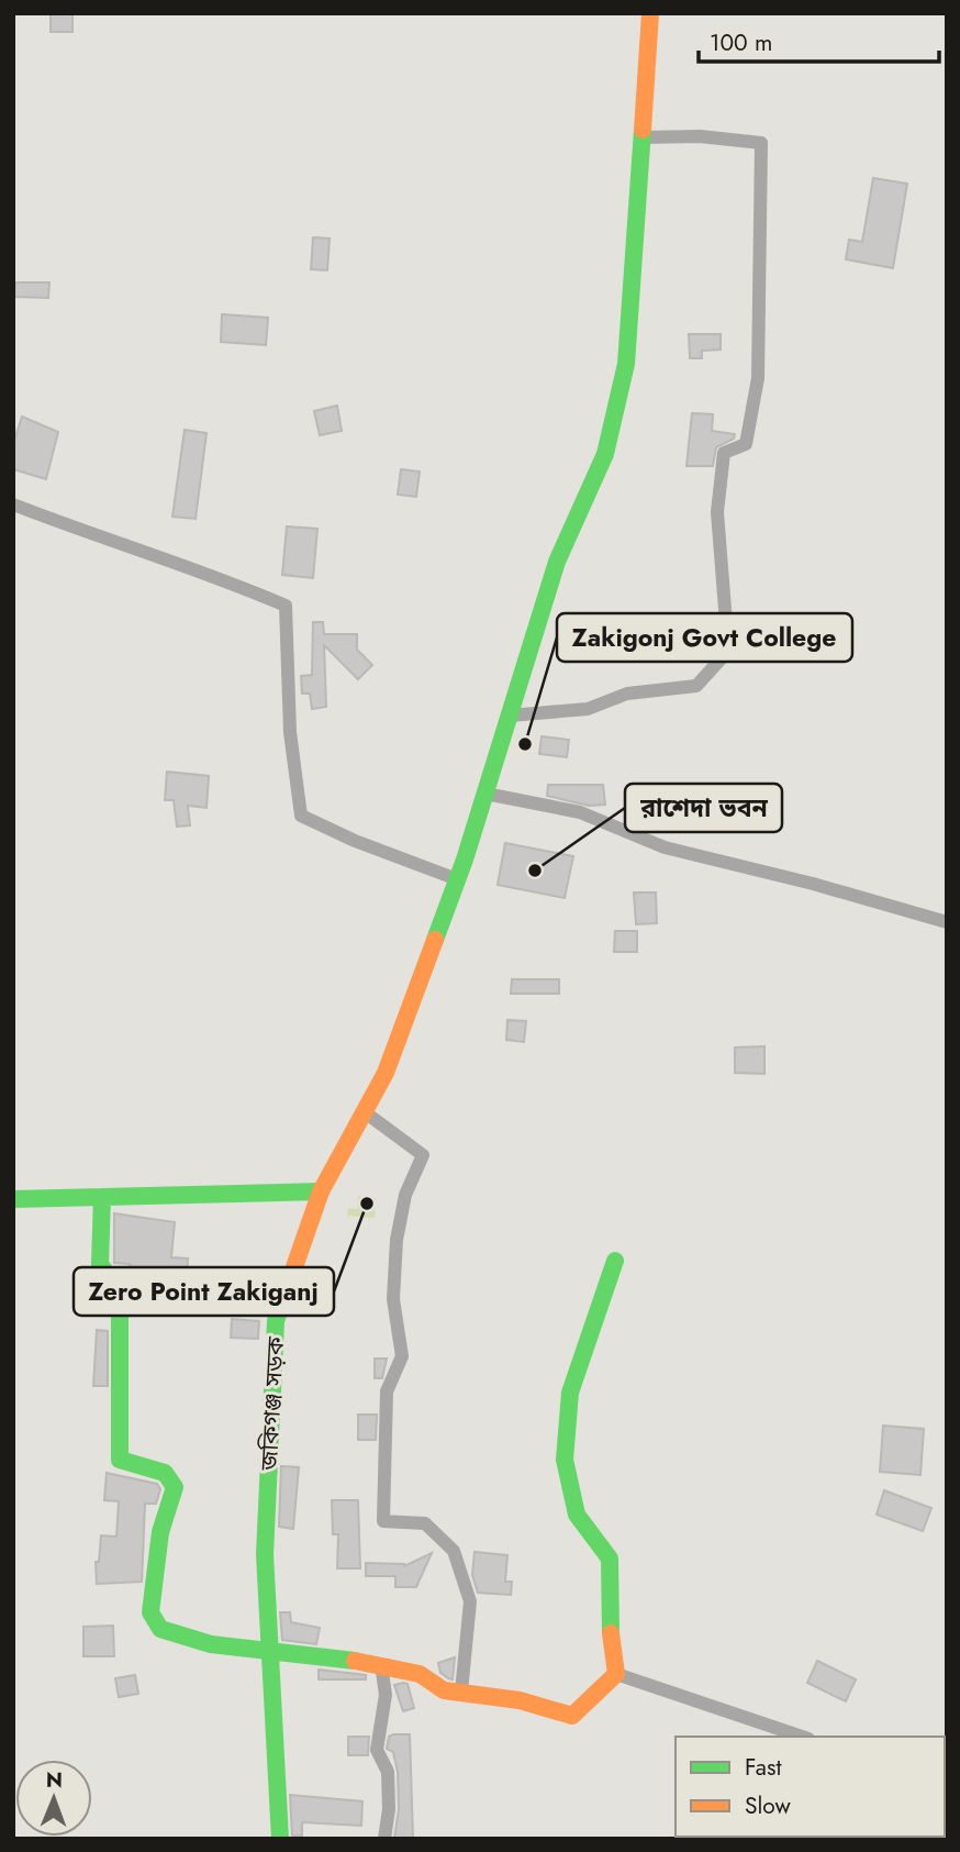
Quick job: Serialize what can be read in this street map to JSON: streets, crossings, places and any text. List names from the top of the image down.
{
  "streets": {
    "street": ["জকিগঞ্জ সড়ক"]
  },
  "places": ["Zakigonj Govt College", "রাশেদা ভবন", "Zero Point Zakiganj"],
  "legend": ["Fast", "Slow"],
  "scale_bar": "100 m",
  "north": "top"
}
